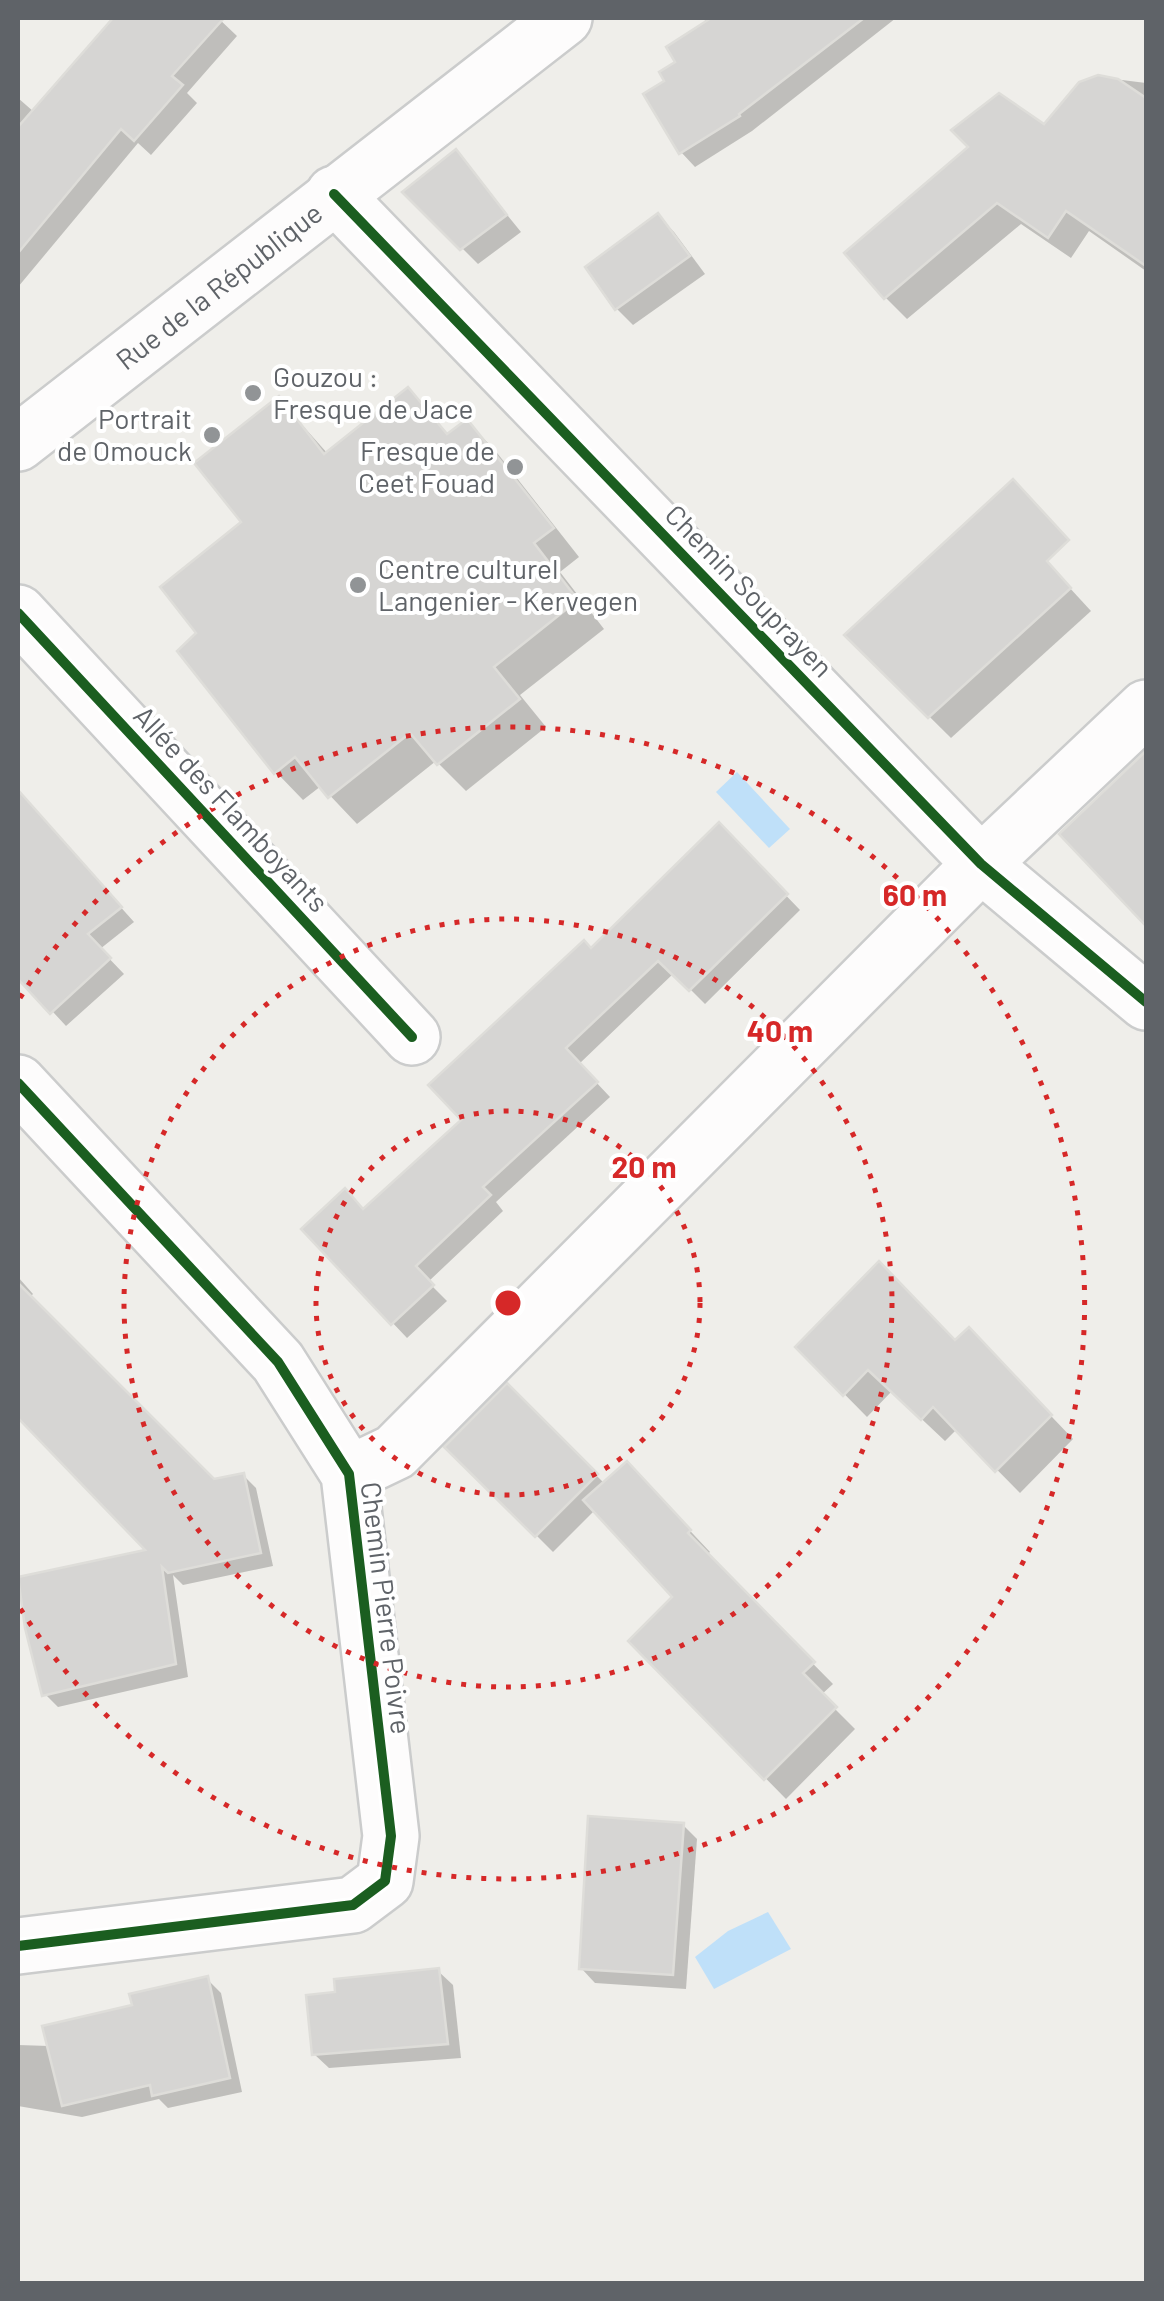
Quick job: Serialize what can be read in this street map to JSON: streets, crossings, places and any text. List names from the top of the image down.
{
  "streets": {
    "street": [
      "Rue de la République",
      "Chemin Souprayen",
      "Allée des Flamboyants",
      "Chemin Pierre Poivre"
    ]
  },
  "crossings": [
    ["Rue de la République", "Chemin Souprayen"]
  ],
  "places": [
    "Gouzou : Fresque de Jace",
    "Portrait de Omouck",
    "Fresque de Ceet Fouad",
    "Centre culturel Langenier - Kervegen"
  ],
  "rings": ["60 m", "40 m", "20 m"]
}
